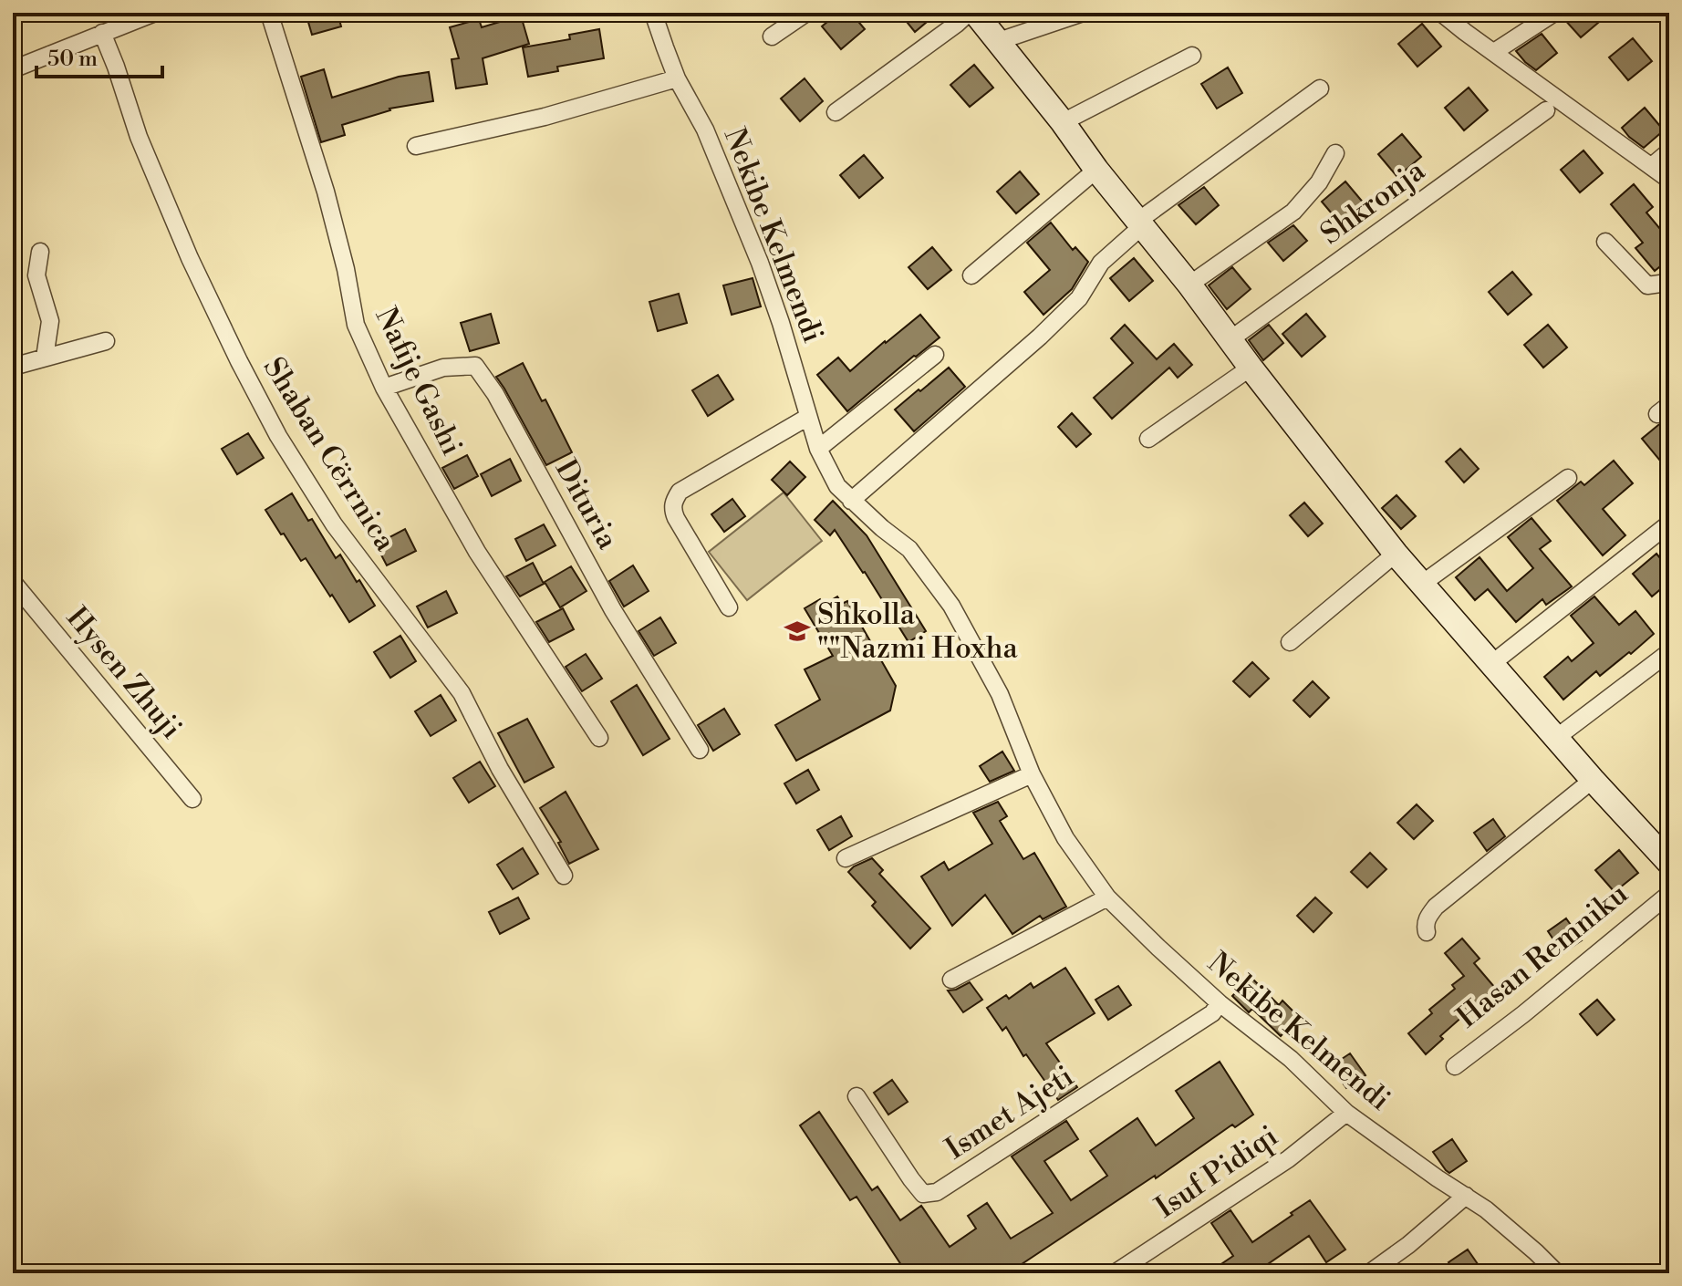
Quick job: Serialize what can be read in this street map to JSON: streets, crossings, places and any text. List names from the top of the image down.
{
  "streets": {
    "street": [
      "Shkronja",
      "Nekibe Kelmendi",
      "Nafije Gashi",
      "Shaban Cërrnica",
      "Dituria",
      "Hysen Zhuji",
      "Hasan Remniku",
      "Ismet Ajeti",
      "Isuf Pidiqi"
    ]
  },
  "crossings": [
    ["Nekibe Kelmendi", "Ismet Ajeti"],
    ["Nekibe Kelmendi", "Isuf Pidiqi"],
    ["Nafije Gashi", "Dituria"]
  ],
  "places": {
    "school or university": ["Shkolla \"\"Nazmi Hoxha"]
  },
  "scale_bar": "50 m"
}
